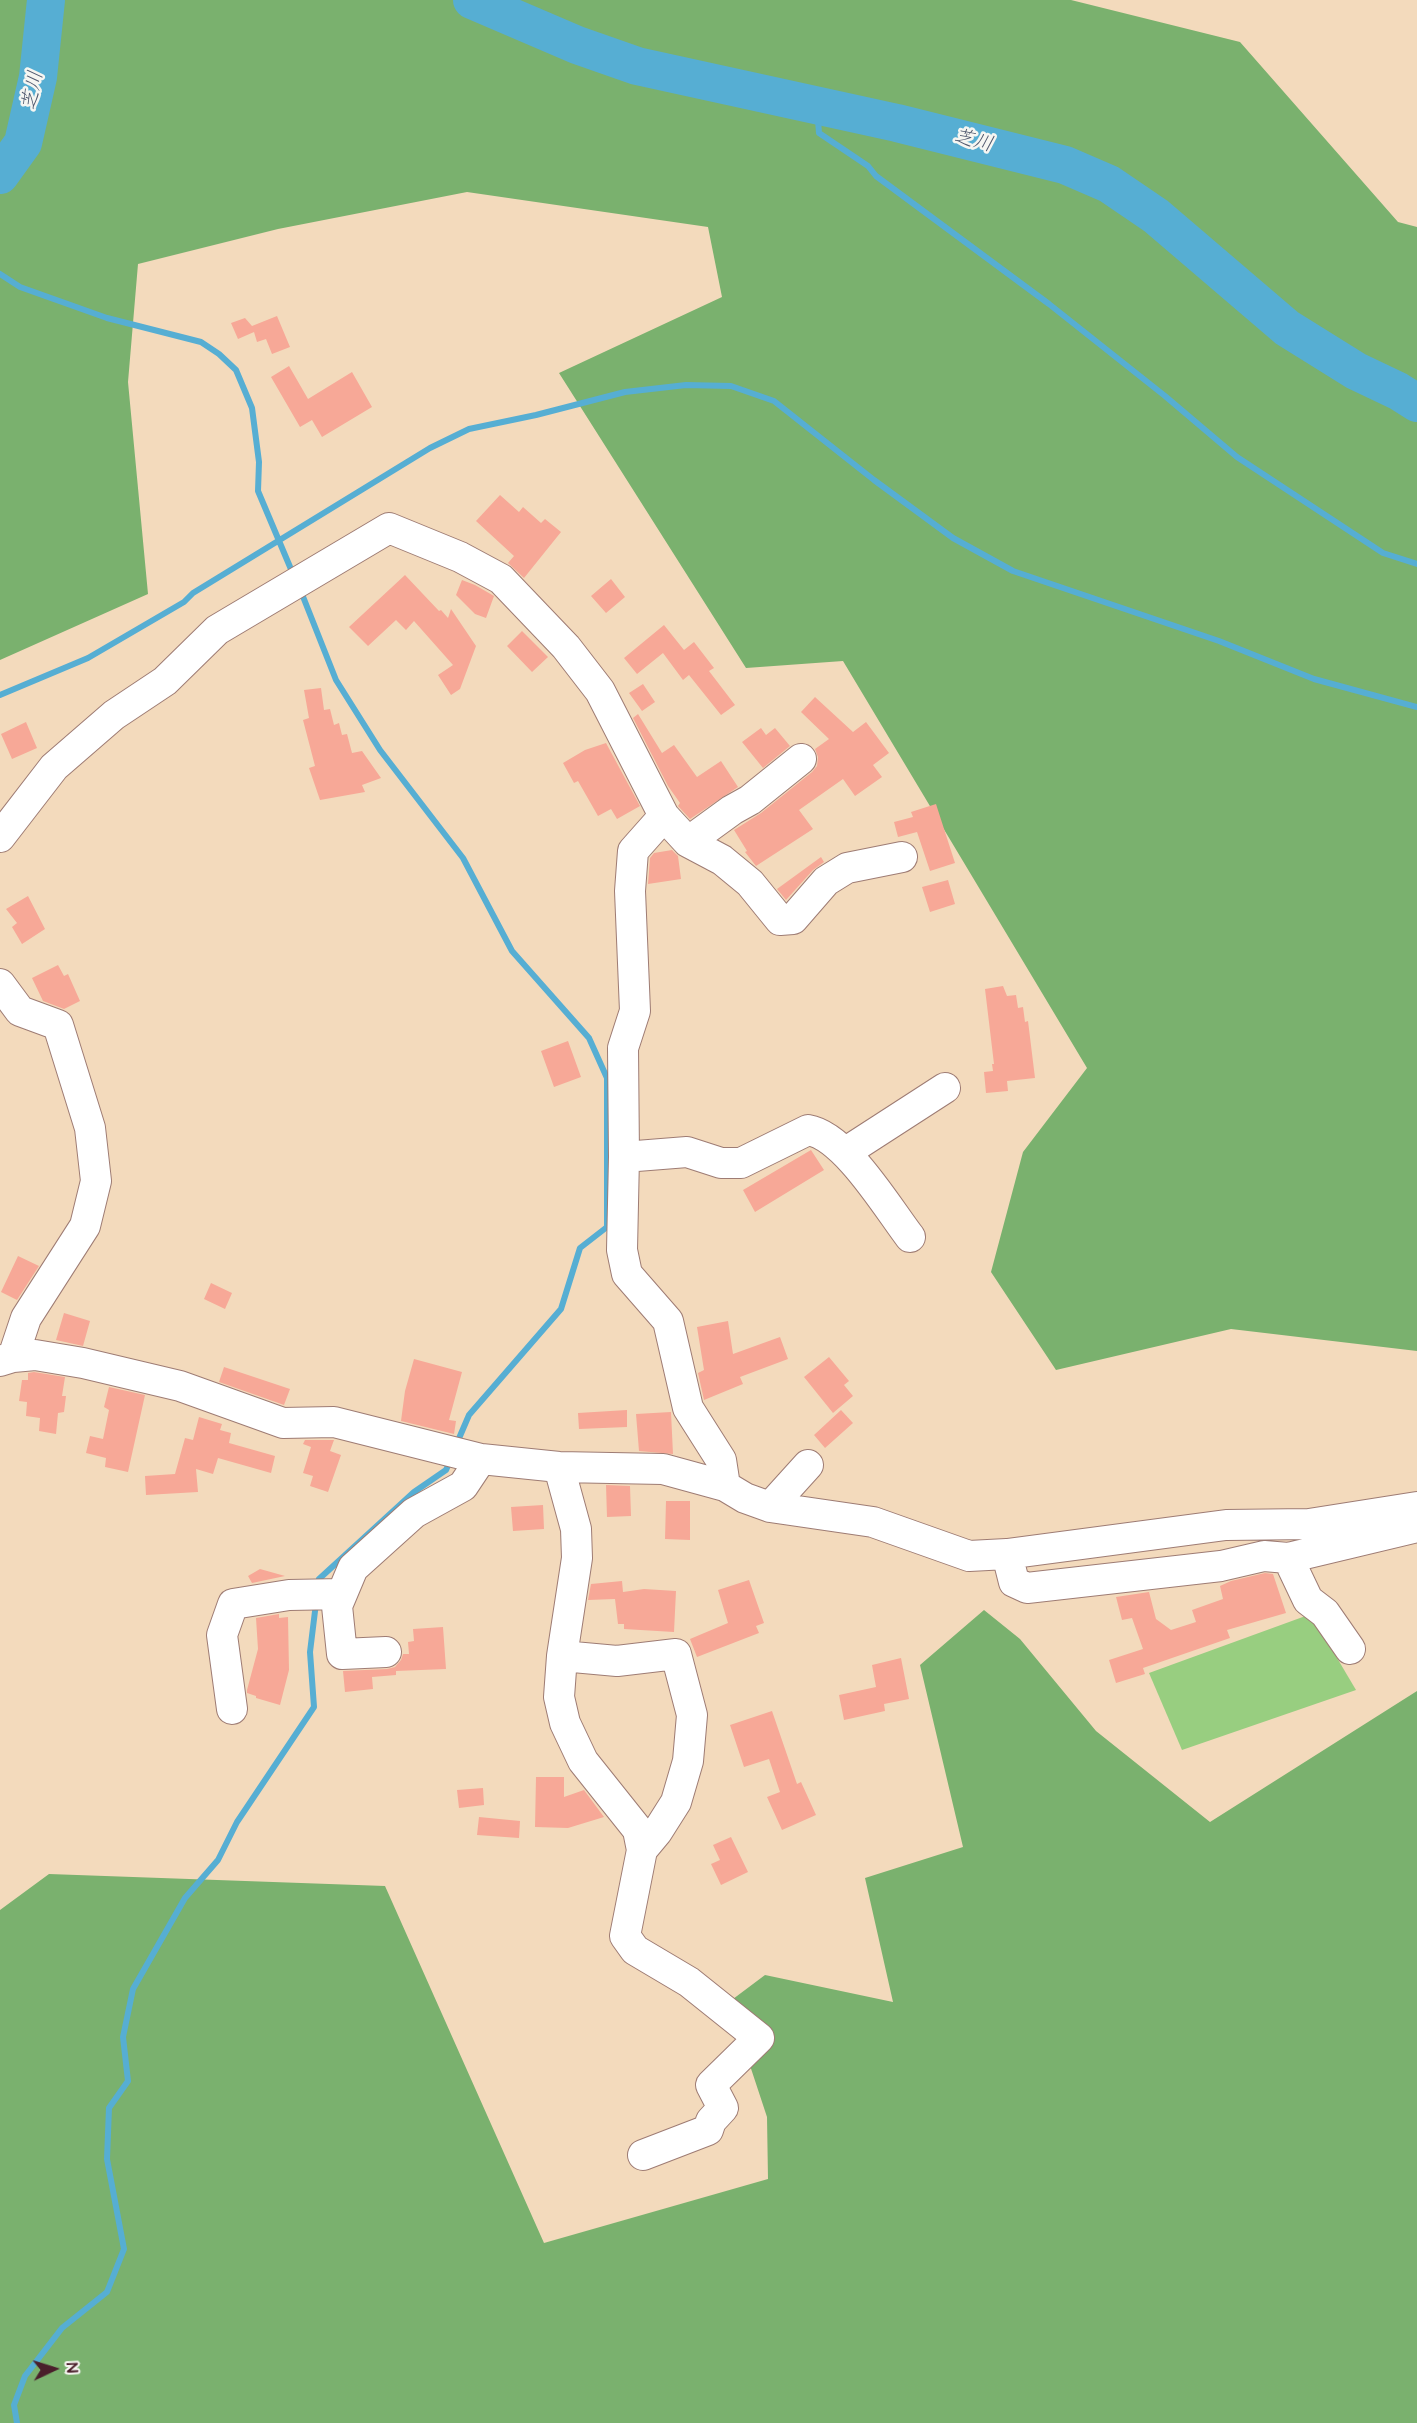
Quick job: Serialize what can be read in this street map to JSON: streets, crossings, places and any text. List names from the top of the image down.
{
  "water": ["芝川"],
  "north": "right"
}
